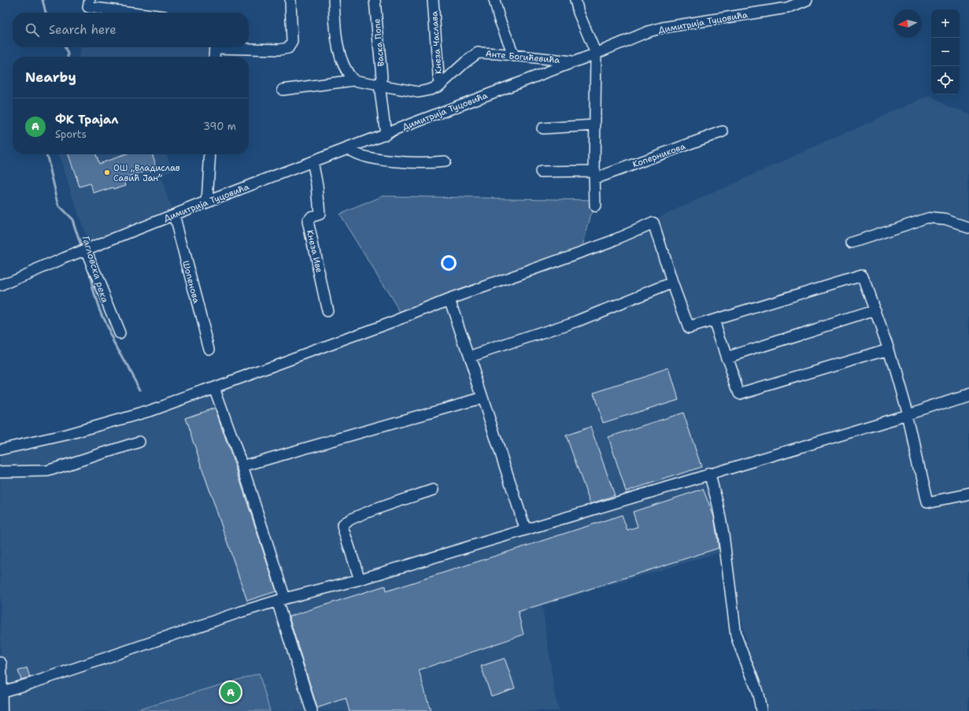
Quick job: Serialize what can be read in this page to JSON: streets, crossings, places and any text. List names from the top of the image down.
{
  "streets": {
    "street": [
      "Димитрија Туцовића",
      "Васка Попе",
      "Кнеза Часлава",
      "Анте Богићевића",
      "Коперникова",
      "Кнеза Иве",
      "Шопенова"
    ]
  },
  "crossings": [
    ["Димитрија Туцовића", "Васка Попе"],
    ["Димитрија Туцовића", "Анте Богићевића"],
    ["Димитрија Туцовића", "Кнеза Иве"],
    ["Димитрија Туцовића", "Шопенова"],
    ["Васка Попе", "Анте Богићевића"],
    ["Кнеза Часлава", "Анте Богићевића"]
  ],
  "water": ["Гагловска река"],
  "places": ["ОШ „Владислав Савић Јан”"],
  "north": "left",
  "page": {
    "map_buttons": ["+", "−"],
    "search": "Search here",
    "heading": "Nearby",
    "list": [
      {
        "mark": "A",
        "name": "ФК Трајал",
        "note": "Sports",
        "value": "390 m"
      }
    ],
    "pins": "A"
  }
}
